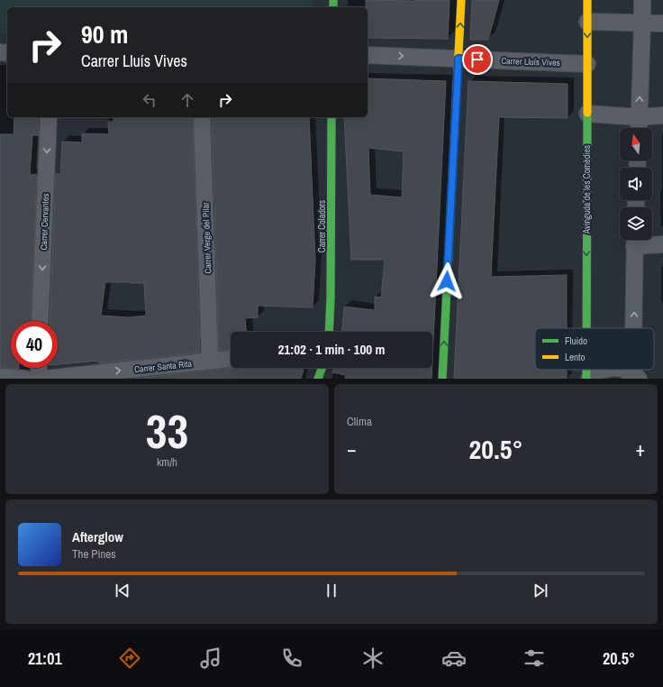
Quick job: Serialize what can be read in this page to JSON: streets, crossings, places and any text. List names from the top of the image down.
{
  "streets": {
    "street": [
      "Carrer Lluís Vives",
      "Avinguda de les Comèdies",
      "Carrer Cervantes",
      "Carrer Coladors",
      "Carrer Verge del Pilar",
      "Carrer Santa Rita"
    ]
  },
  "crossings": [
    ["Carrer Lluís Vives", "Avinguda de les Comèdies"],
    ["Carrer Verge del Pilar", "Carrer Santa Rita"]
  ],
  "one_way": ["Carrer Lluís Vives", "Carrer Cervantes", "Carrer Santa Rita"],
  "legend": ["Fluido", "Lento"],
  "north": "top",
  "page": {
    "turn": ["90 m", "Carrer Lluís Vives"],
    "limit": "40",
    "trip": "21:02 · 1 min · 100 m",
    "tile": [
      ["33", "km/h"],
      "Clima"
    ],
    "heat": ["−", "20.5°", "+"],
    "song": ["Afterglow", "The Pines"],
    "tabs": ["21:01", "20.5°"]
  }
}
